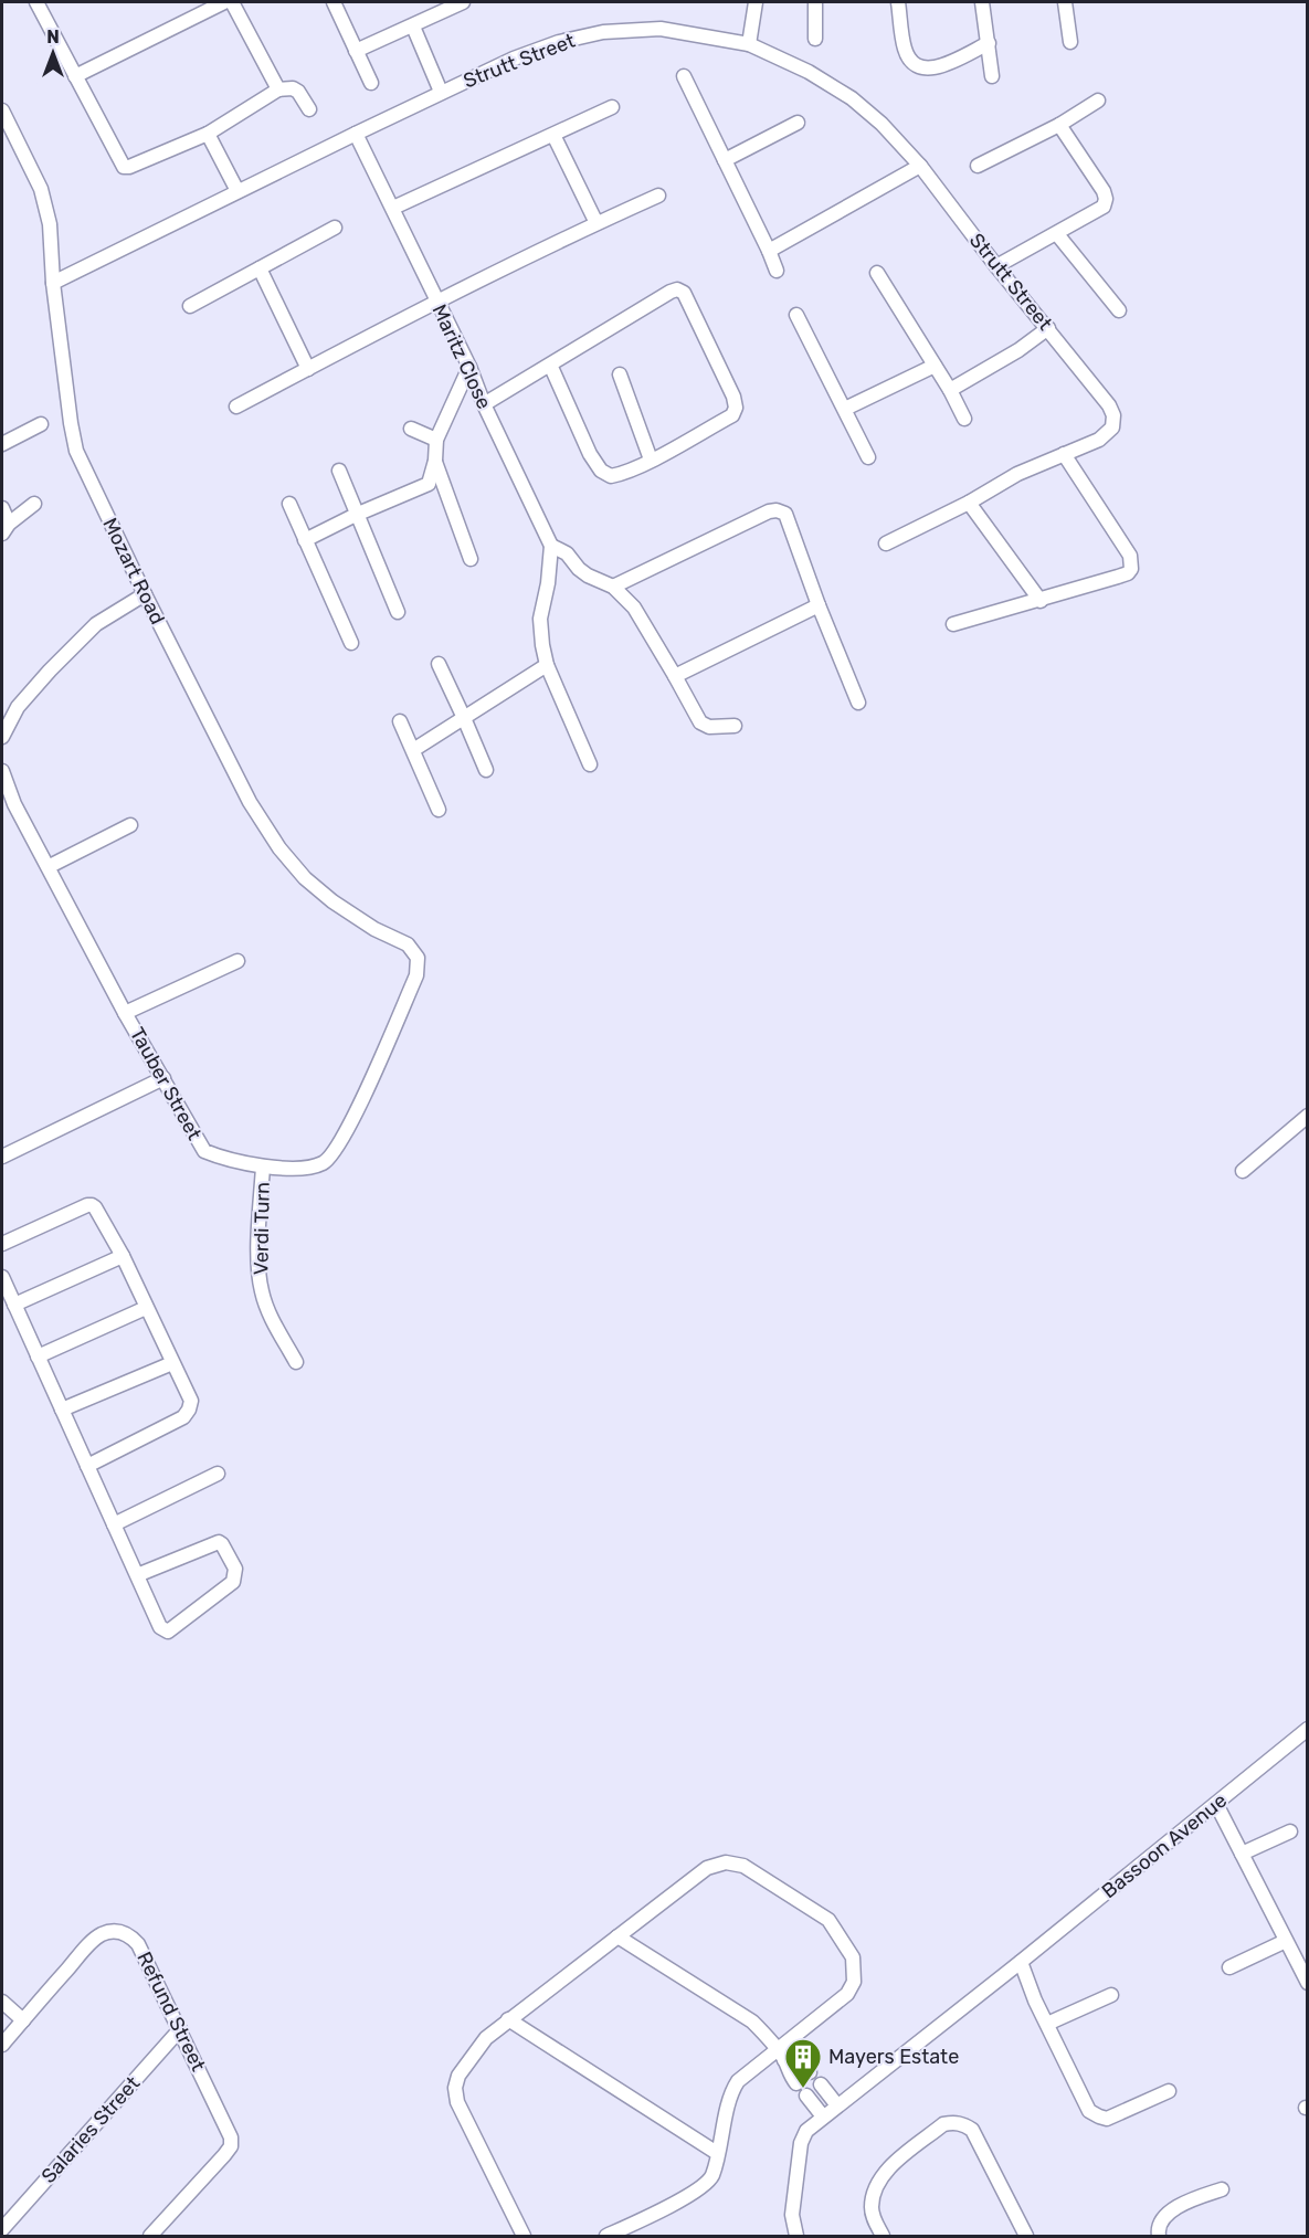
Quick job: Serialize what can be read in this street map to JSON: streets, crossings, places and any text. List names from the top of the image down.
{
  "streets": {
    "street": [
      "Strutt Street",
      "Maritz Close",
      "Mozart Road",
      "Tauber Street",
      "Verdi Turn",
      "Bassoon Avenue",
      "Refund Street",
      "Salaries Street"
    ]
  },
  "crossings": [
    ["Strutt Street", "Maritz Close"],
    ["Strutt Street", "Mozart Road"],
    ["Mozart Road", "Tauber Street"],
    ["Tauber Street", "Verdi Turn"],
    ["Refund Street", "Salaries Street"]
  ],
  "places": {
    "building": ["Mayers Estate"]
  },
  "north": "top"
}
